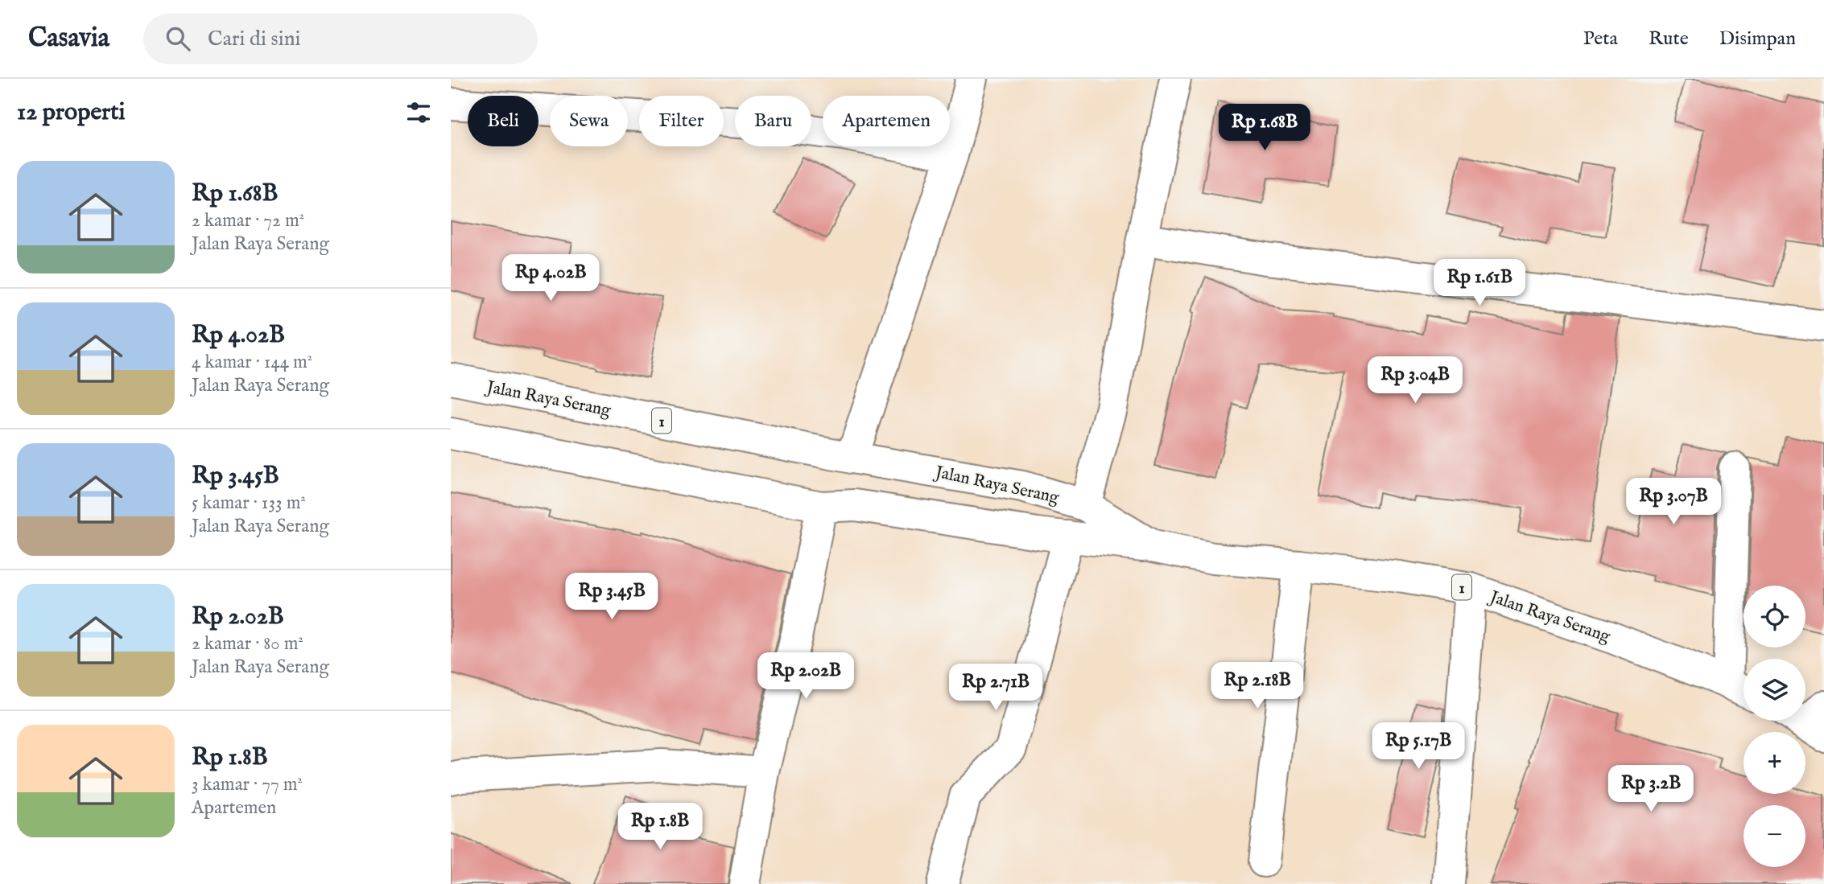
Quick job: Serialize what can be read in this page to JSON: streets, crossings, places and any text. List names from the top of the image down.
{
  "streets": {
    "main road": ["Jalan Raya Serang", "1"]
  },
  "page": {
    "header": "Casavia",
    "search": "Cari di sini",
    "nav": ["Peta", "Rute", "Disimpan"],
    "heading": "12 properti",
    "chip": [
      "Beli",
      "Sewa",
      "Filter",
      "Baru",
      "Apartemen"
    ],
    "price": [
      "Rp 1.68B",
      "Rp 4.02B",
      "Rp 1.61B",
      "Rp 3.04B",
      "Rp 3.07B",
      "Rp 3.45B",
      "Rp 2.02B",
      "Rp 2.18B",
      "Rp 2.71B",
      "Rp 5.17B",
      "Rp 3.2B",
      "Rp 1.8B"
    ],
    "list": [
      {
        "name": "Rp 1.68B",
        "note": "2 kamar · 72 m² · Jalan Raya Serang"
      },
      {
        "name": "Rp 4.02B",
        "note": "4 kamar · 144 m² · Jalan Raya Serang"
      },
      {
        "name": "Rp 3.45B",
        "note": "5 kamar · 133 m² · Jalan Raya Serang"
      },
      {
        "name": "Rp 2.02B",
        "note": "2 kamar · 80 m² · Jalan Raya Serang"
      },
      {
        "name": "Rp 1.8B",
        "note": "3 kamar · 77 m² · Apartemen"
      }
    ],
    "map_buttons": ["+", "−"]
  }
}
